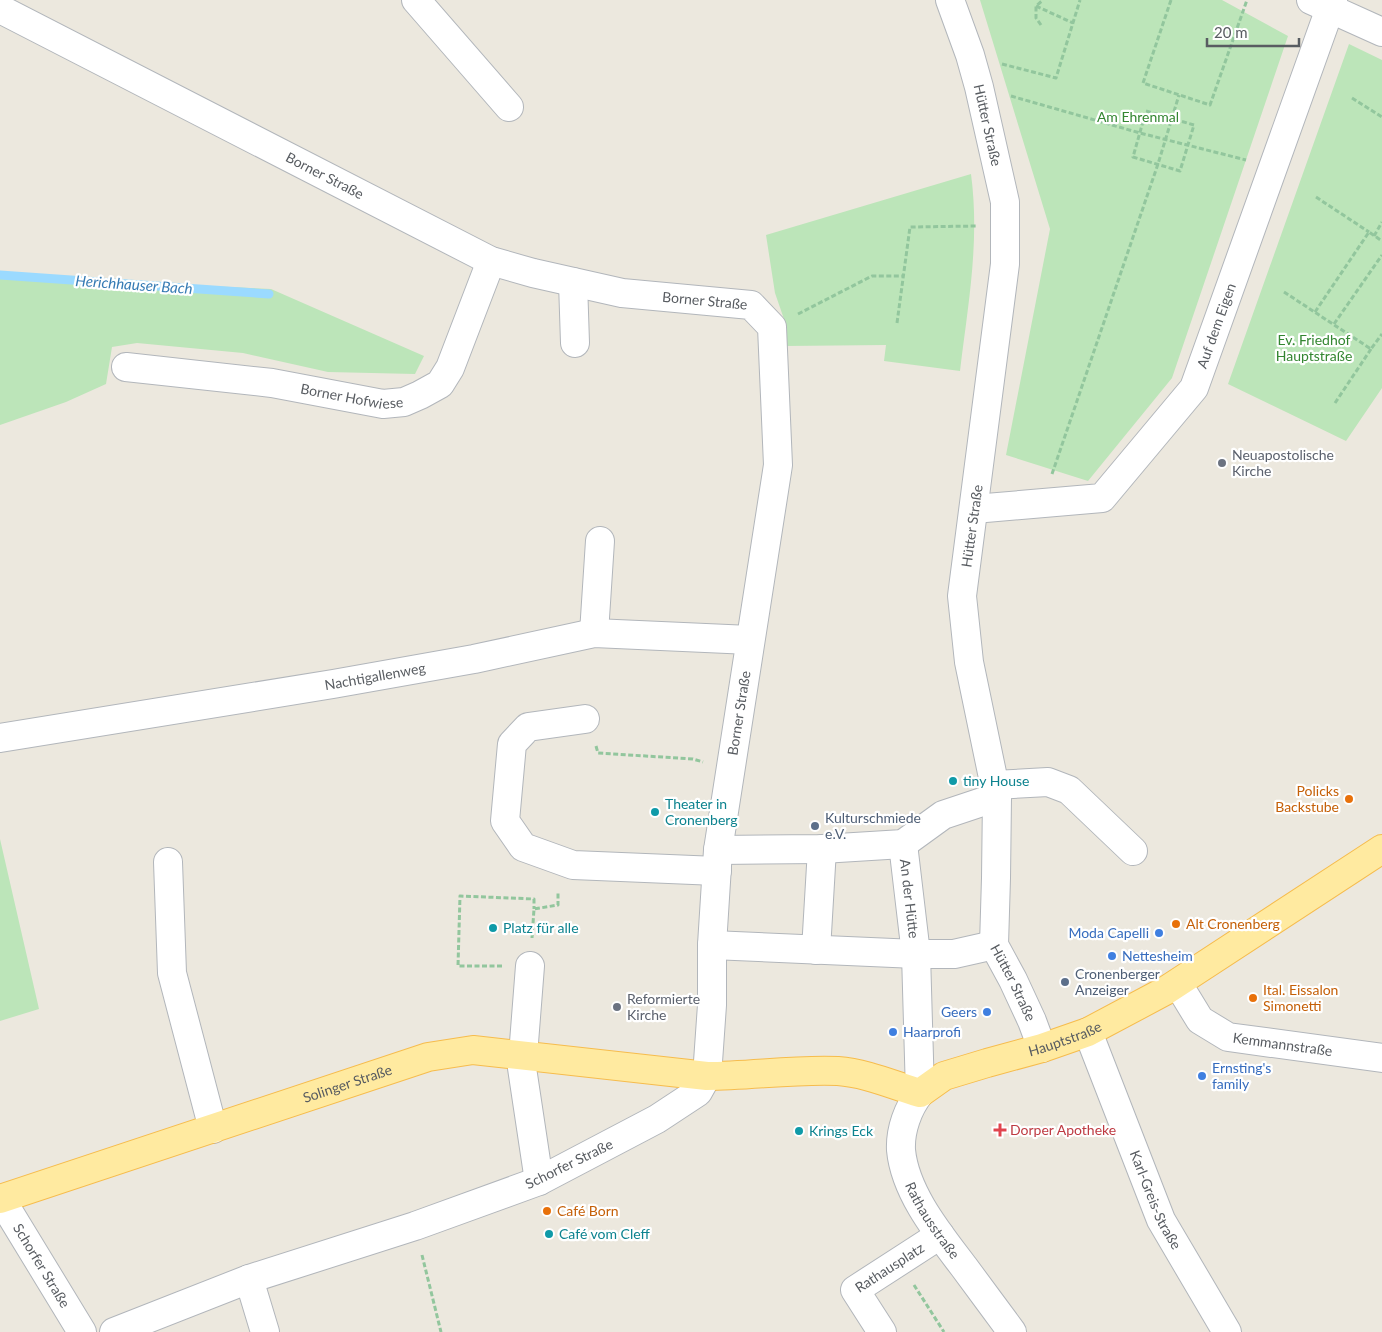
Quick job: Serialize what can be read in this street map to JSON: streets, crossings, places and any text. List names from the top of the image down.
{
  "streets": {
    "main road": ["Hauptstraße", "Solinger Straße"],
    "street": [
      "Hütter Straße",
      "Borner Straße",
      "Auf dem Eigen",
      "Borner Hofwiese",
      "Nachtigallenweg",
      "An der Hütte",
      "Kemmannstraße",
      "Schorfer Straße",
      "Karl-Greis-Straße",
      "Rathausstraße",
      "Rathausplatz"
    ]
  },
  "crossings": [
    ["Hütter Straße", "Auf dem Eigen"],
    ["Hütter Straße", "An der Hütte"],
    ["Hütter Straße", "Hauptstraße"],
    ["Borner Straße", "Borner Hofwiese"],
    ["Borner Straße", "Nachtigallenweg"],
    ["Borner Straße", "An der Hütte"],
    ["Borner Straße", "Solinger Straße"],
    ["Borner Straße", "Schorfer Straße"],
    ["An der Hütte", "Hauptstraße"],
    ["An der Hütte", "Rathausstraße"],
    ["Hauptstraße", "Kemmannstraße"],
    ["Hauptstraße", "Karl-Greis-Straße"],
    ["Hauptstraße", "Rathausstraße"],
    ["Solinger Straße", "Schorfer Straße"],
    ["Rathausstraße", "Rathausplatz"]
  ],
  "water": ["Herichhauser Bach"],
  "parks": ["Am Ehrenmal", "Ev. Friedhof Hauptstraße"],
  "places": {
    "other": [
      "Neuapostolische Kirche",
      "tiny House",
      "Policks Backstube",
      "Theater in Cronenberg",
      "Kulturschmiede e.V.",
      "Alt Cronenberg",
      "Platz für alle",
      "Moda Capelli",
      "Nettesheim",
      "Cronenberger Anzeiger",
      "Ital. Eissalon Simonetti",
      "Reformierte Kirche",
      "Geers",
      "Haarprofi",
      "Ernsting's family",
      "Krings Eck",
      "Café Born",
      "Café vom Cleff"
    ],
    "health": ["Dorper Apotheke"]
  },
  "scale_bar": "20 m"
}
